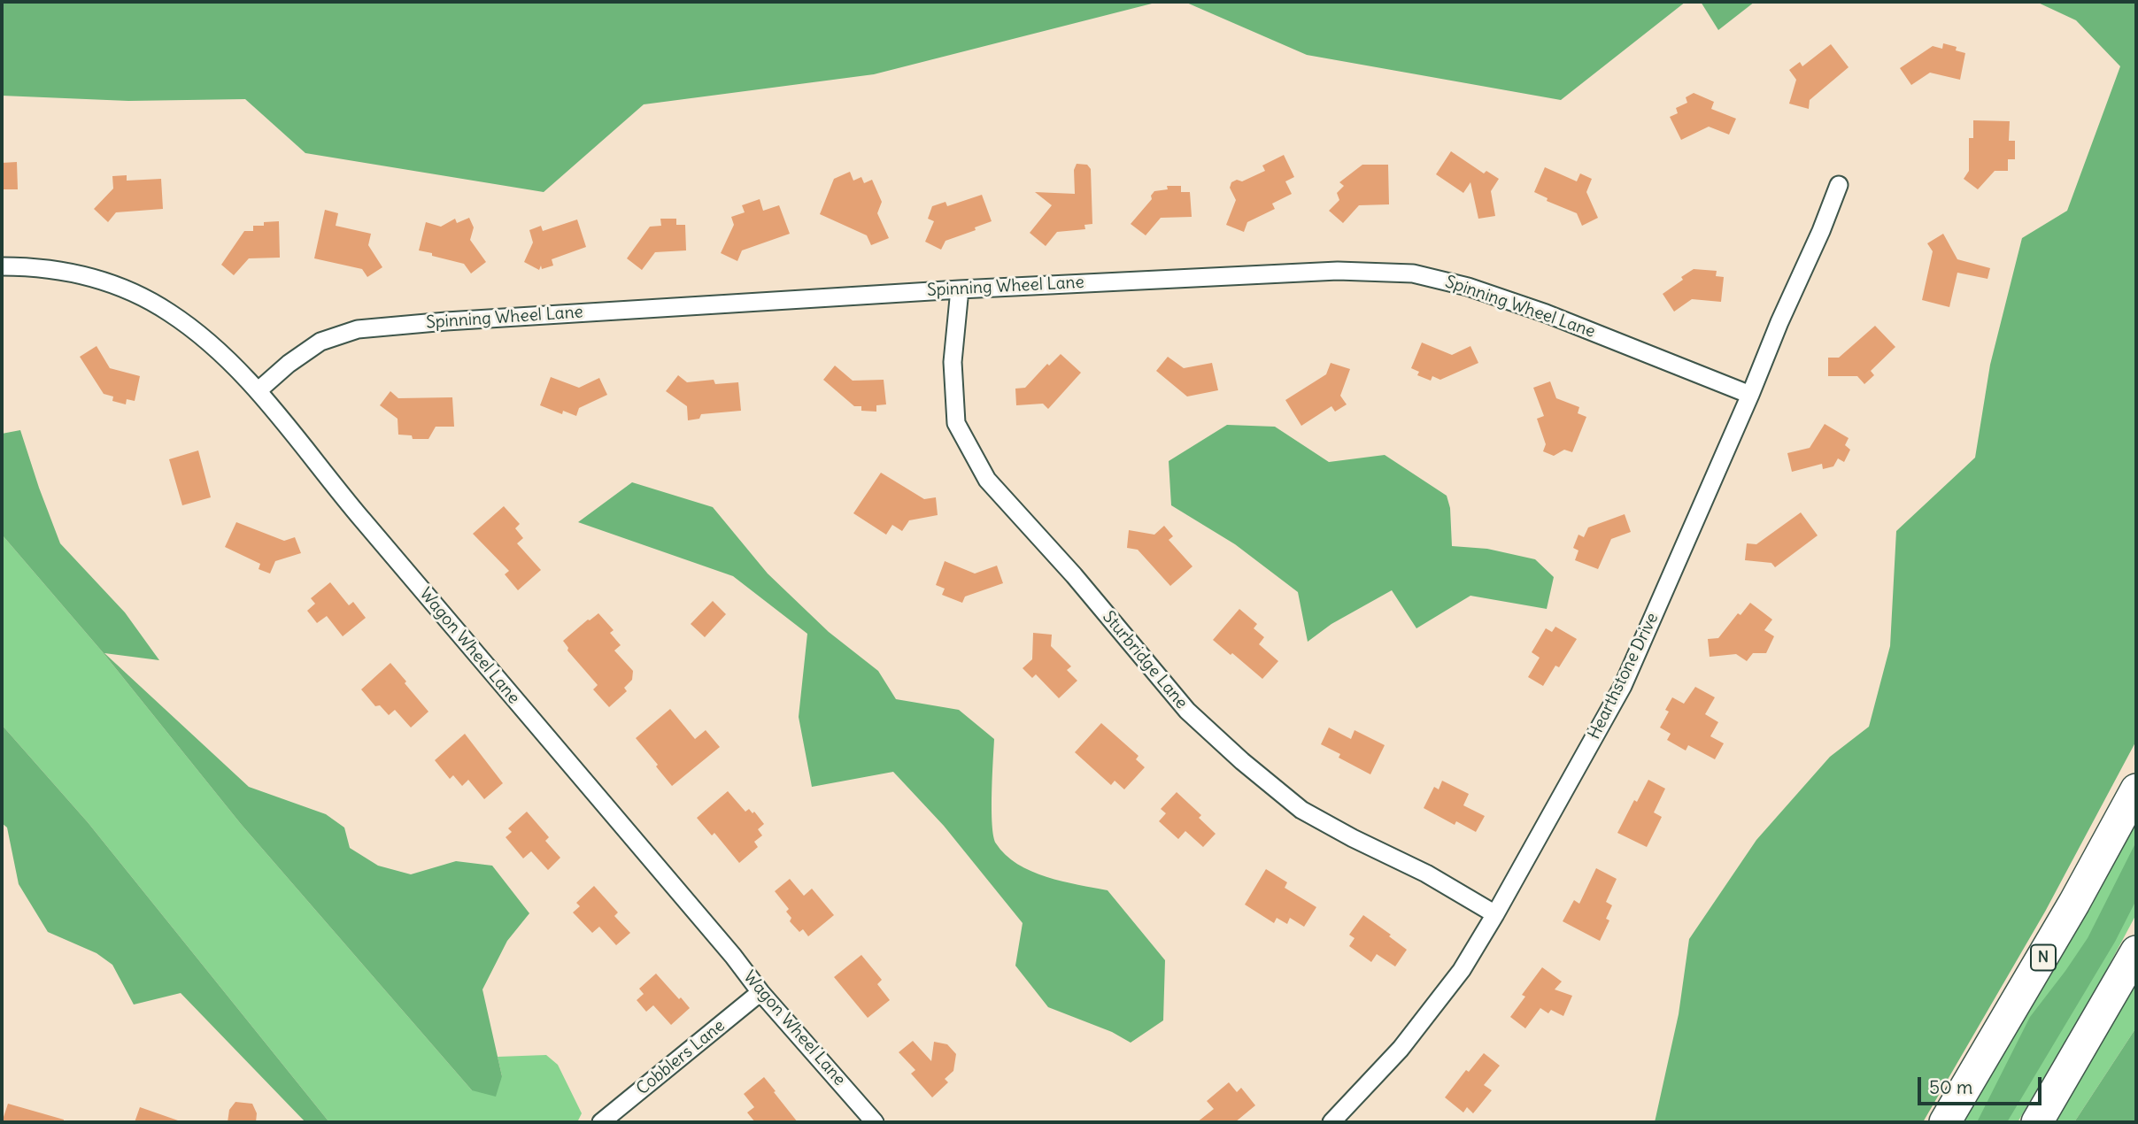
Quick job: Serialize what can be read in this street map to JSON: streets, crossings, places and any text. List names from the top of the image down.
{
  "streets": {
    "highway": ["N"],
    "street": [
      "Spinning Wheel Lane",
      "Wagon Wheel Lane",
      "Sturbridge Lane",
      "Hearthstone Drive",
      "Cobblers Lane"
    ]
  },
  "crossings": [
    ["Spinning Wheel Lane", "Wagon Wheel Lane"],
    ["Spinning Wheel Lane", "Sturbridge Lane"],
    ["Spinning Wheel Lane", "Hearthstone Drive"],
    ["Wagon Wheel Lane", "Cobblers Lane"],
    ["Sturbridge Lane", "Hearthstone Drive"]
  ],
  "scale_bar": "50 m"
}
